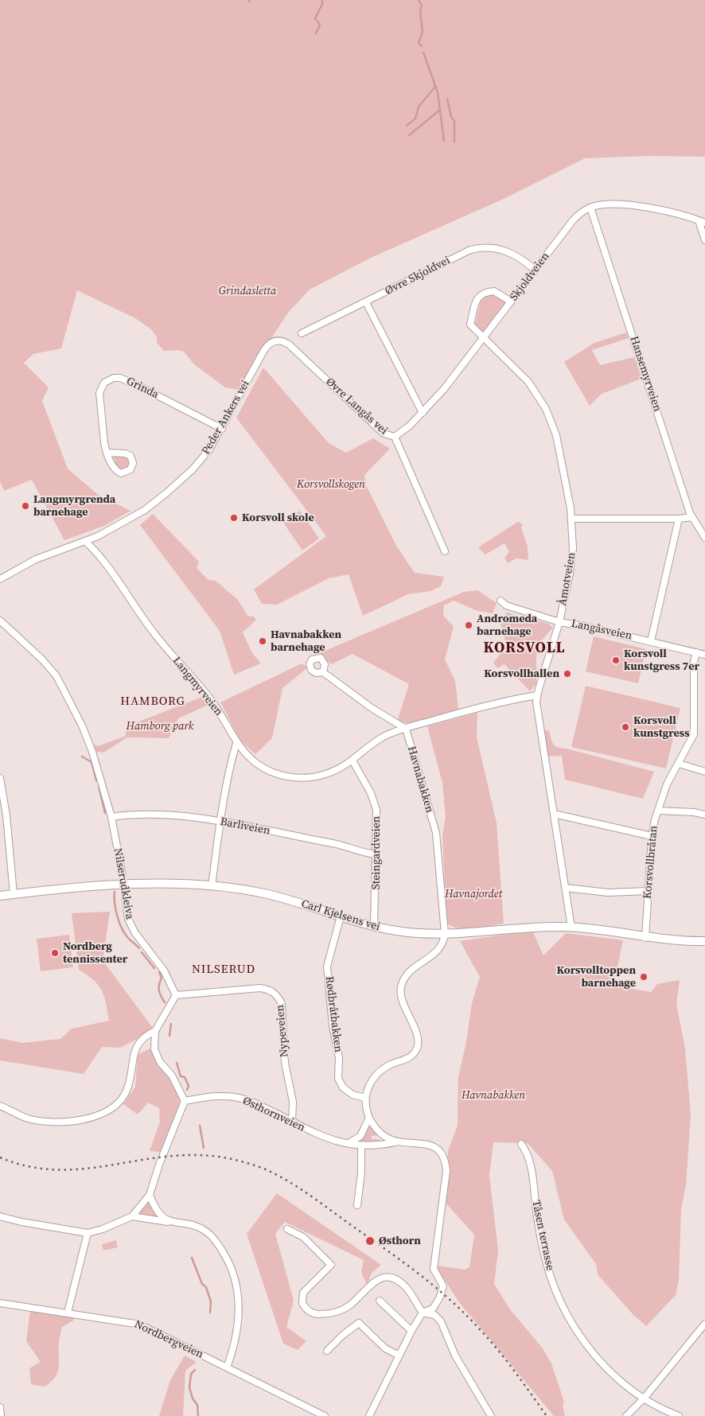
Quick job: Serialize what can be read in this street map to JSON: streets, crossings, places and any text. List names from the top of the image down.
{
  "streets": {
    "main road": ["Carl Kjelsens vei"],
    "street": [
      "Øvre Skjoldvei",
      "Skjoldveien",
      "Hansemyrveien",
      "Grinda",
      "Øvre Langås vei",
      "Peder Ankers vei",
      "Åmotveien",
      "Langåsveien",
      "Langmyrveien",
      "Havnabakken",
      "Barliveien",
      "Steingardveien",
      "Korsvollbråtan",
      "Nilserudkleiva",
      "Rødbråtbakken",
      "Nypeveien",
      "Østhornveien",
      "Tåsen terrasse",
      "Nordbergveien"
    ]
  },
  "crossings": [
    ["Øvre Skjoldvei", "Skjoldveien"],
    ["Skjoldveien", "Hansemyrveien"],
    ["Skjoldveien", "Øvre Langås vei"],
    ["Skjoldveien", "Åmotveien"],
    ["Grinda", "Peder Ankers vei"],
    ["Øvre Langås vei", "Peder Ankers vei"],
    ["Peder Ankers vei", "Langmyrveien"],
    ["Åmotveien", "Langåsveien"],
    ["Åmotveien", "Langmyrveien"],
    ["Åmotveien", "Carl Kjelsens vei"],
    ["Langåsveien", "Korsvollbråtan"],
    ["Langmyrveien", "Havnabakken"],
    ["Langmyrveien", "Steingardveien"],
    ["Havnabakken", "Carl Kjelsens vei"],
    ["Havnabakken", "Rødbråtbakken"],
    ["Barliveien", "Steingardveien"],
    ["Barliveien", "Nilserudkleiva"],
    ["Steingardveien", "Carl Kjelsens vei"],
    ["Korsvollbråtan", "Carl Kjelsens vei"],
    ["Nilserudkleiva", "Carl Kjelsens vei"],
    ["Nilserudkleiva", "Nypeveien"],
    ["Carl Kjelsens vei", "Rødbråtbakken"],
    ["Nypeveien", "Østhornveien"]
  ],
  "districts": ["KORSVOLL", "HAMBORG", "NILSERUD"],
  "parks": [
    "Grindasletta",
    "Korsvollskogen",
    "Hamborg park",
    "Havnajordet",
    "Havnabakken"
  ],
  "places": [
    "Langmyrgrenda barnehage",
    "Korsvoll skole",
    "Andromeda barnehage",
    "Havnabakken barnehage",
    "Korsvoll kunstgress 7er",
    "Korsvollhallen",
    "Korsvoll kunstgress",
    "Nordberg tennissenter",
    "Korsvolltoppen barnehage",
    "Østhorn"
  ]
}
